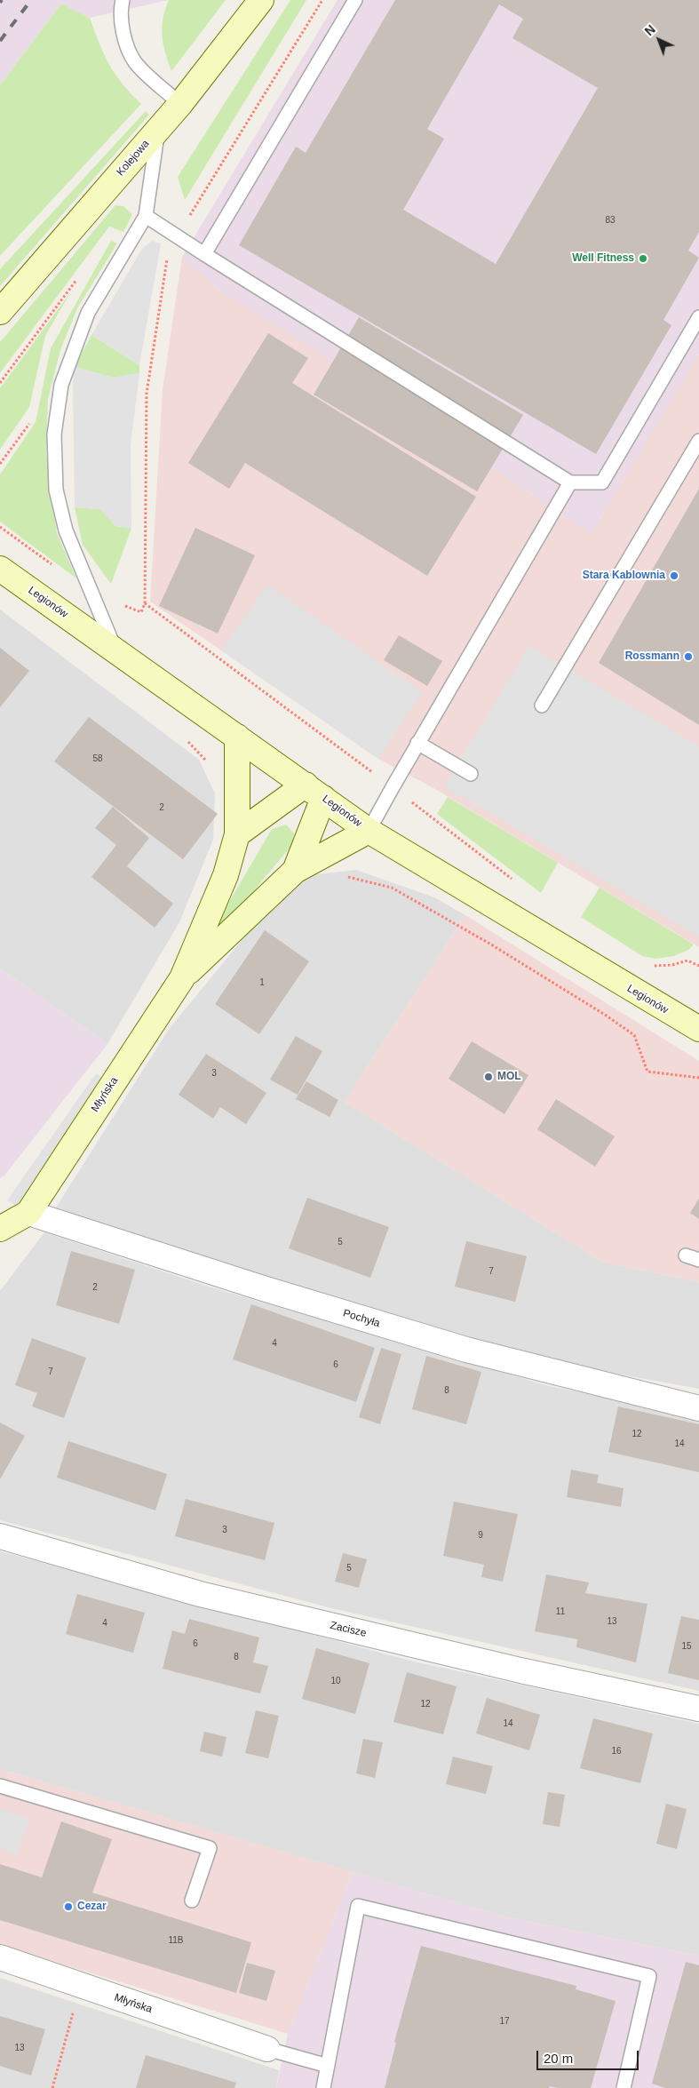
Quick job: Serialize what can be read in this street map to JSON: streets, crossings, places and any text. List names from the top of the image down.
{
  "streets": {
    "street": [
      "Kolejowa",
      "Legionów",
      "Młyńska",
      "Pochyła",
      "Zacisze"
    ]
  },
  "crossings": [
    ["Legionów", "Młyńska"],
    ["Młyńska", "Pochyła"]
  ],
  "places": [
    "Well Fitness",
    "Stara Kablownia",
    "Rossmann",
    "MOL",
    "Cezar"
  ],
  "house_numbers": [
    "83",
    "58",
    "2",
    "1",
    "3",
    "5",
    "7",
    "2",
    "4",
    "6",
    "7",
    "8",
    "12",
    "14",
    "3",
    "9",
    "5",
    "11",
    "13",
    "4",
    "6",
    "15",
    "8",
    "10",
    "12",
    "14",
    "16",
    "11B",
    "17",
    "13"
  ],
  "scale_bar": "20 m",
  "north": "top left"
}
